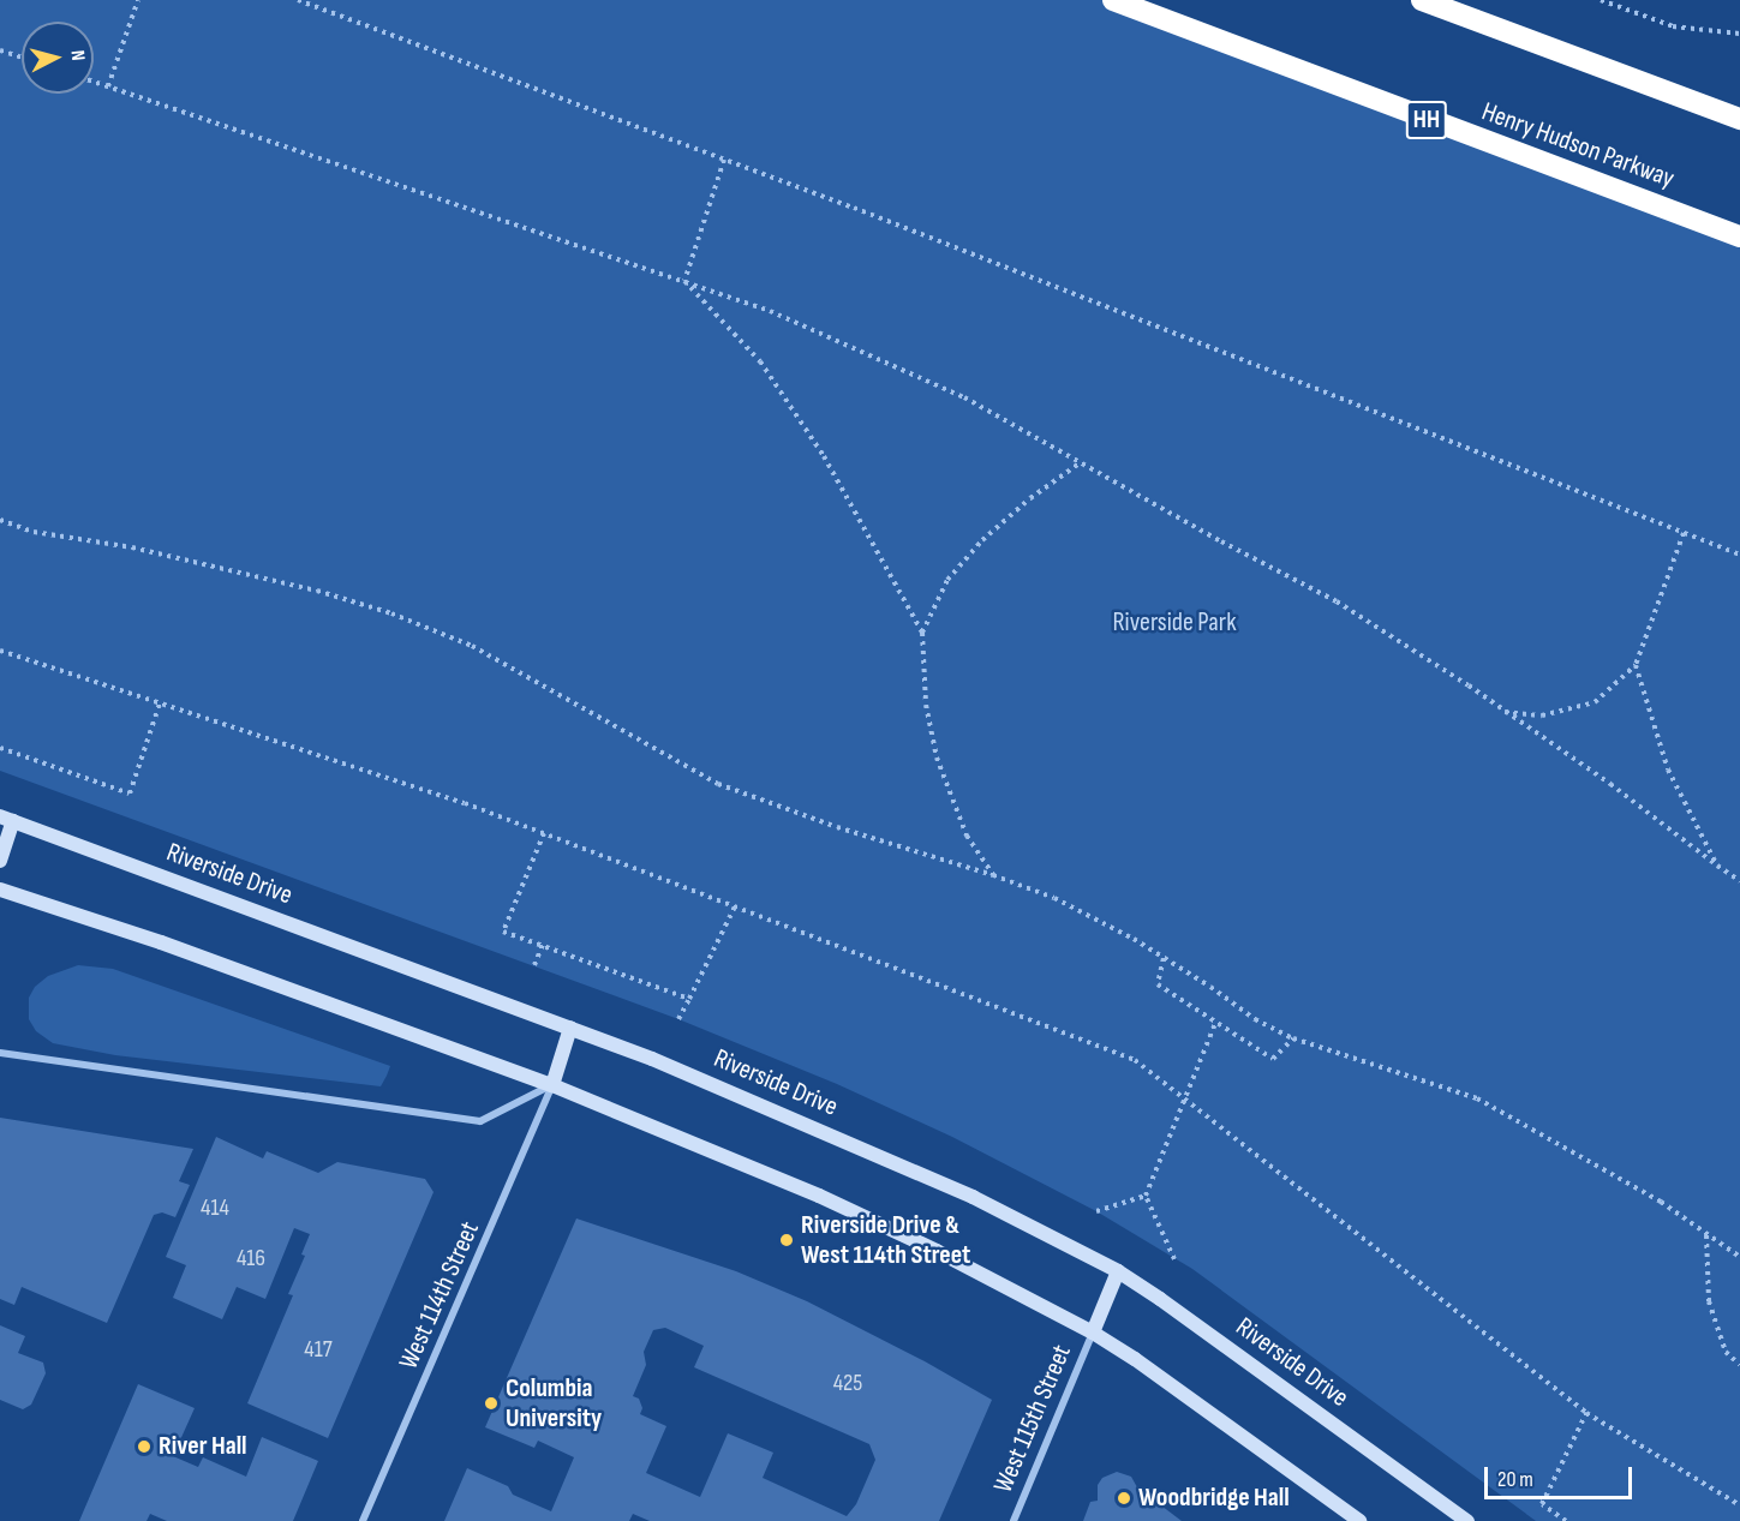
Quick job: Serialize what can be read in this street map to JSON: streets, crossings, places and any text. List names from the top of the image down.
{
  "streets": {
    "highway": ["HH", "Henry Hudson Parkway"],
    "main road": ["Riverside Drive"],
    "street": ["West 114th Street", "West 115th Street"]
  },
  "parks": ["Riverside Park"],
  "places": [
    "Riverside Drive & West 114th Street",
    "Columbia University",
    "River Hall",
    "Woodbridge Hall"
  ],
  "house_numbers": [
    "414",
    "416",
    "417",
    "425"
  ],
  "scale_bar": "20 m",
  "north": "right"
}
